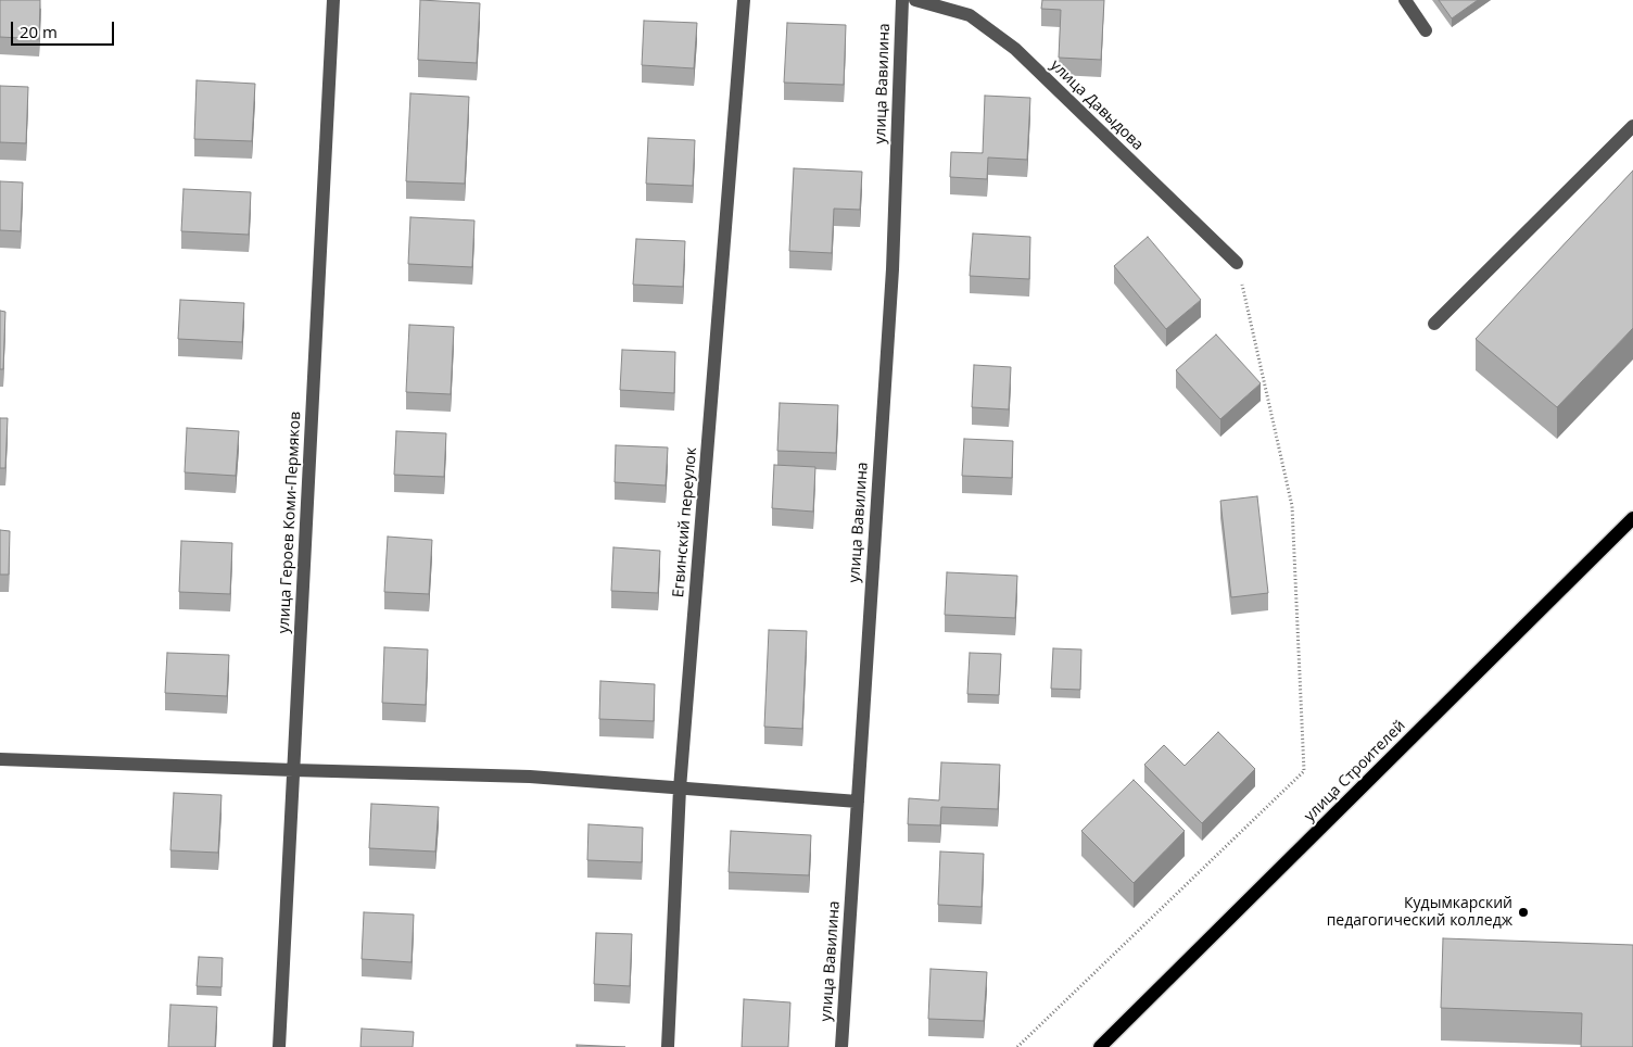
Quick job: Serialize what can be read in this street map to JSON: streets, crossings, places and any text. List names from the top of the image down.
{
  "streets": {
    "main road": ["улица Строителей"],
    "street": [
      "улица Вавилина",
      "улица Давыдова",
      "улица Героев Коми-Пермяков",
      "Егвинский переулок"
    ]
  },
  "places": ["Кудымкарский педагогический колледж"],
  "scale_bar": "20 m"
}
